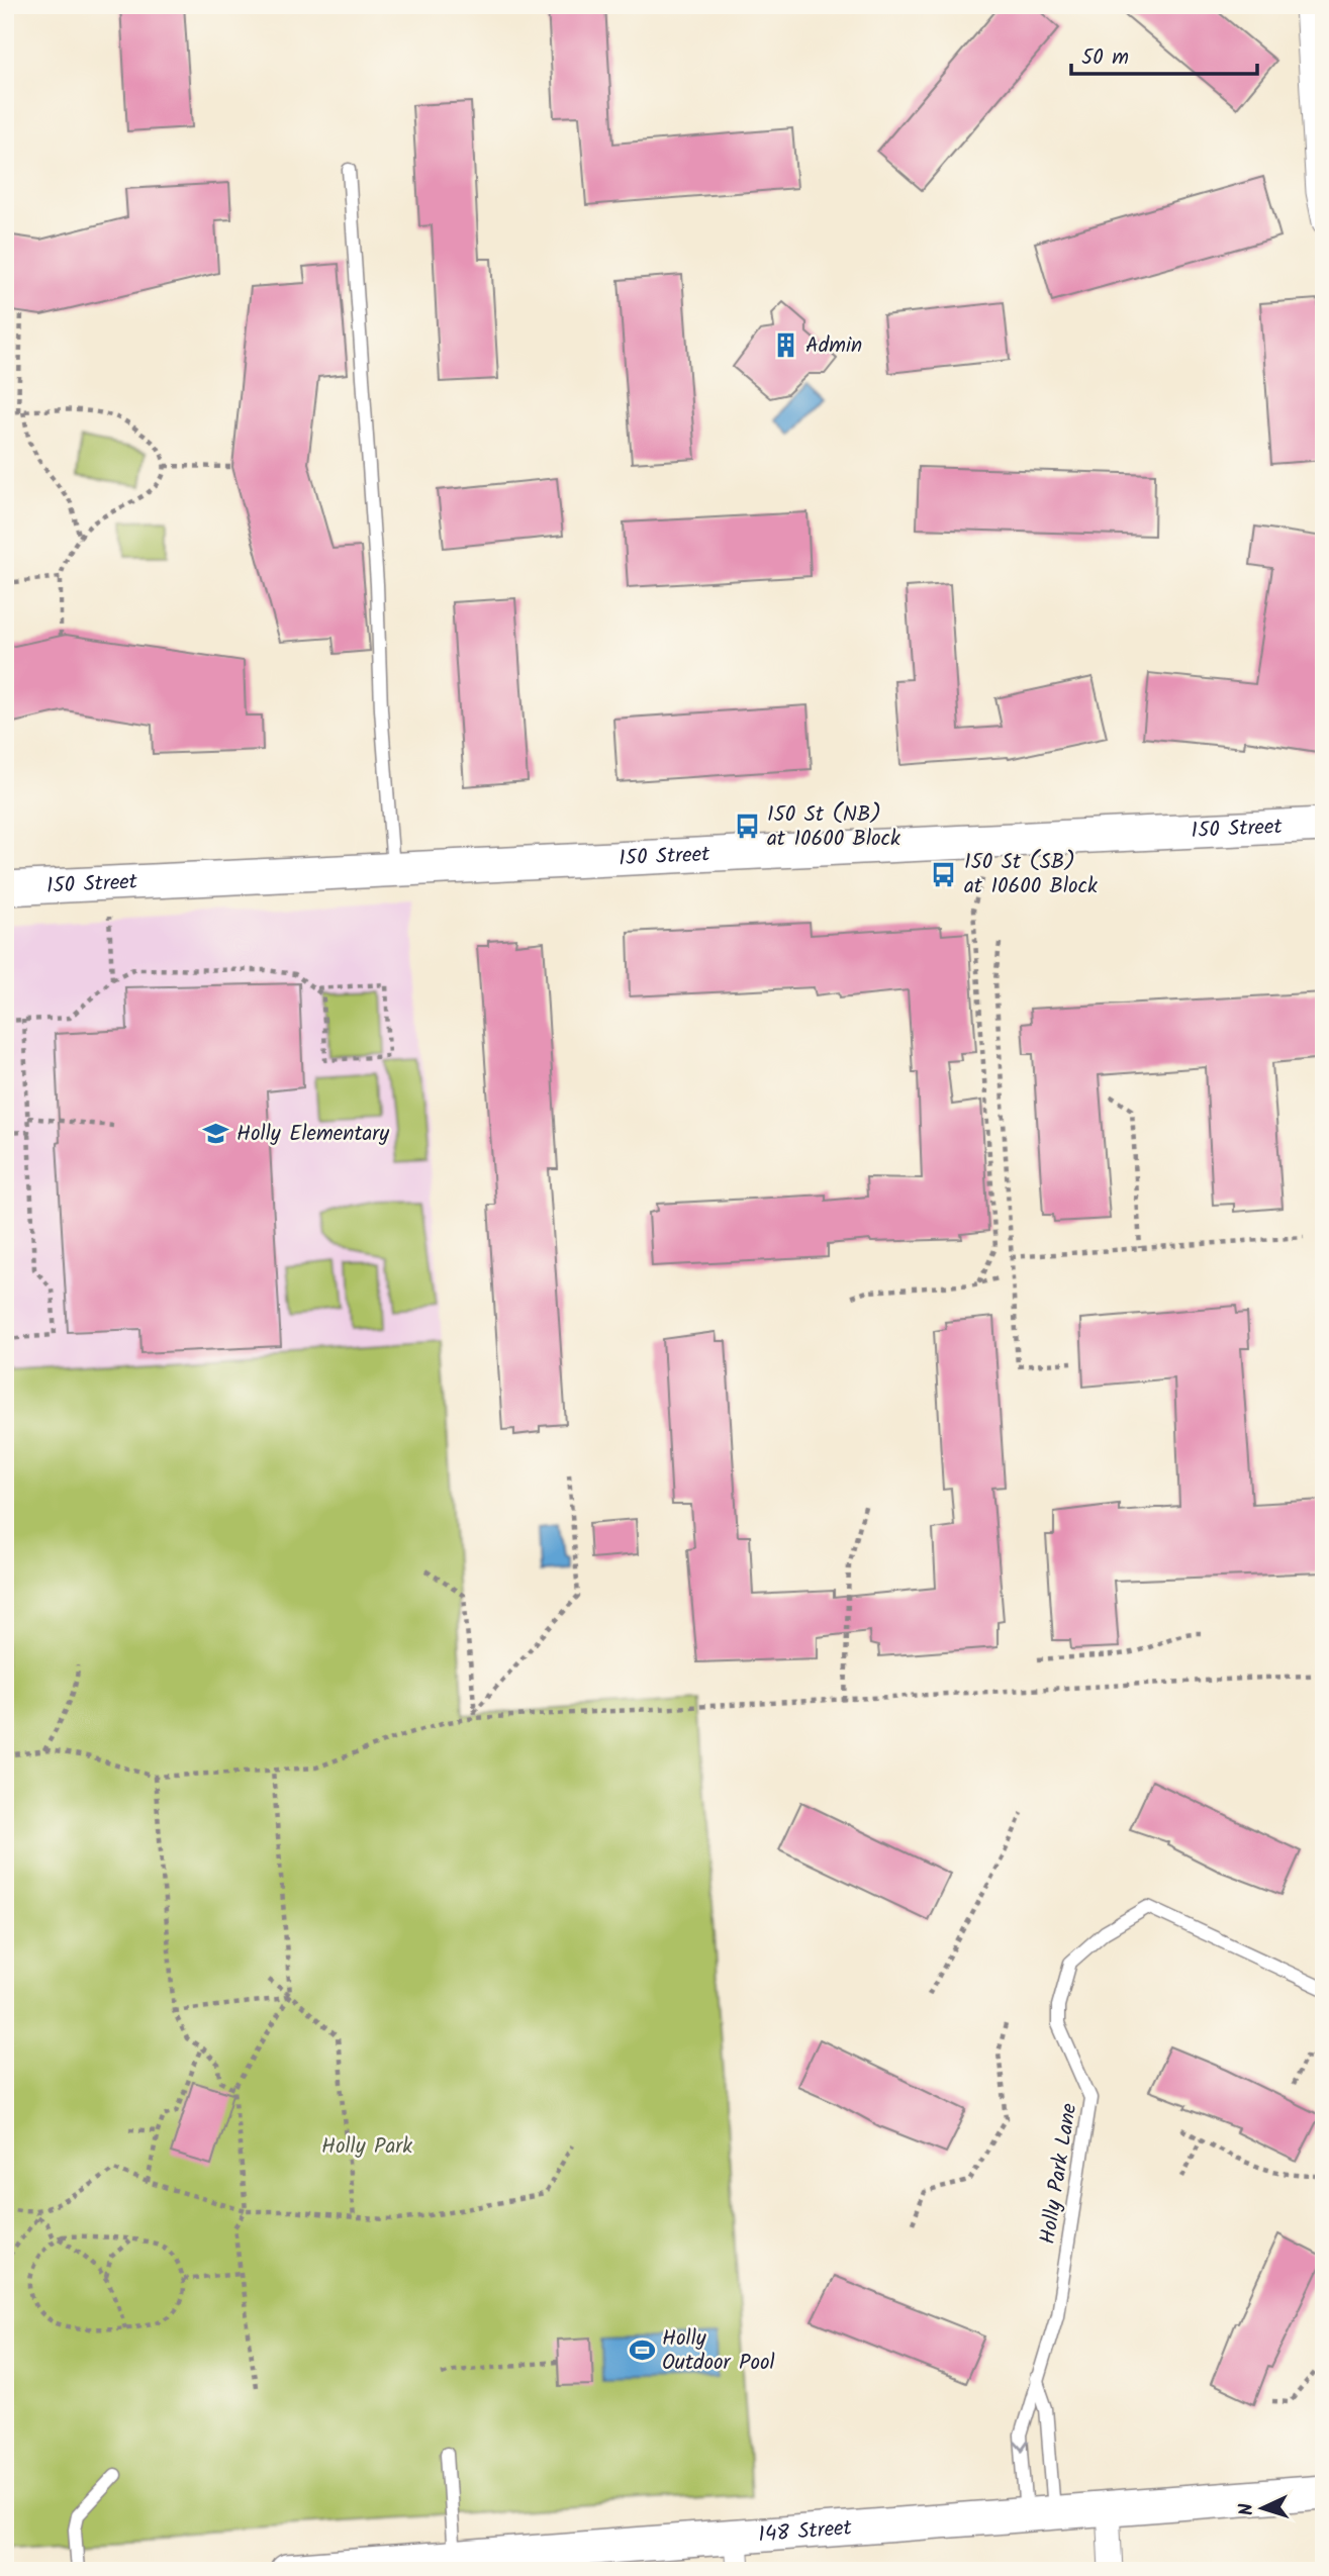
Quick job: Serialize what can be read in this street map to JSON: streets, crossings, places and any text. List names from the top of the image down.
{
  "streets": {
    "main road": ["150 Street", "148 Street"],
    "lane": ["Holly Park Lane"]
  },
  "crossings": [
    ["Holly Park Lane", "148 Street"]
  ],
  "parks": ["Holly Park"],
  "places": {
    "building": ["Admin"],
    "bus stop": ["150 St (NB) at 10600 Block", "150 St (SB) at 10600 Block"],
    "school or university": ["Holly Elementary"],
    "sports": ["Holly Outdoor Pool"]
  },
  "scale_bar": "50 m",
  "north": "left"
}
